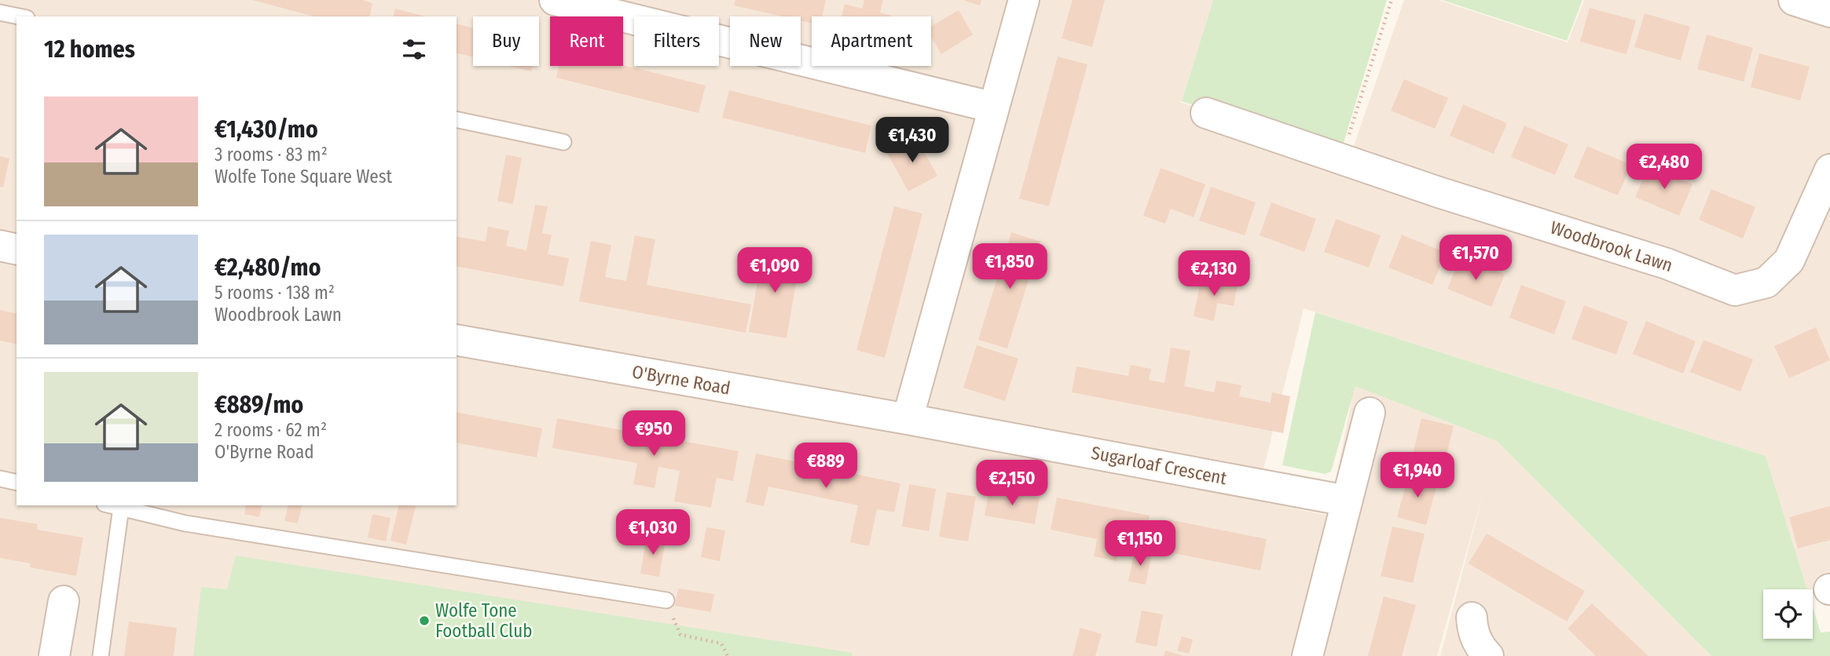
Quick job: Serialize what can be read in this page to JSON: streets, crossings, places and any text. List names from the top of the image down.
{
  "streets": {
    "street": ["Woodbrook Lawn", "O'Byrne Road", "Sugarloaf Crescent"]
  },
  "crossings": [
    ["O'Byrne Road", "Sugarloaf Crescent"]
  ],
  "places": ["Wolfe Tone Football Club"],
  "page": {
    "chip": [
      "Buy",
      "Rent",
      "Filters",
      "New",
      "Apartment"
    ],
    "heading": "12 homes",
    "list": [
      {
        "name": "€1,430/mo",
        "note": "3 rooms · 83 m² · Wolfe Tone Square West"
      },
      {
        "name": "€2,480/mo",
        "note": "5 rooms · 138 m² · Woodbrook Lawn"
      },
      {
        "name": "€889/mo",
        "note": "2 rooms · 62 m² · O'Byrne Road"
      }
    ],
    "price": [
      "€1,430",
      "€2,480",
      "€1,570",
      "€1,850",
      "€1,090",
      "€2,130",
      "€950",
      "€889",
      "€1,940",
      "€2,150",
      "€1,030",
      "€1,150"
    ]
  }
}
